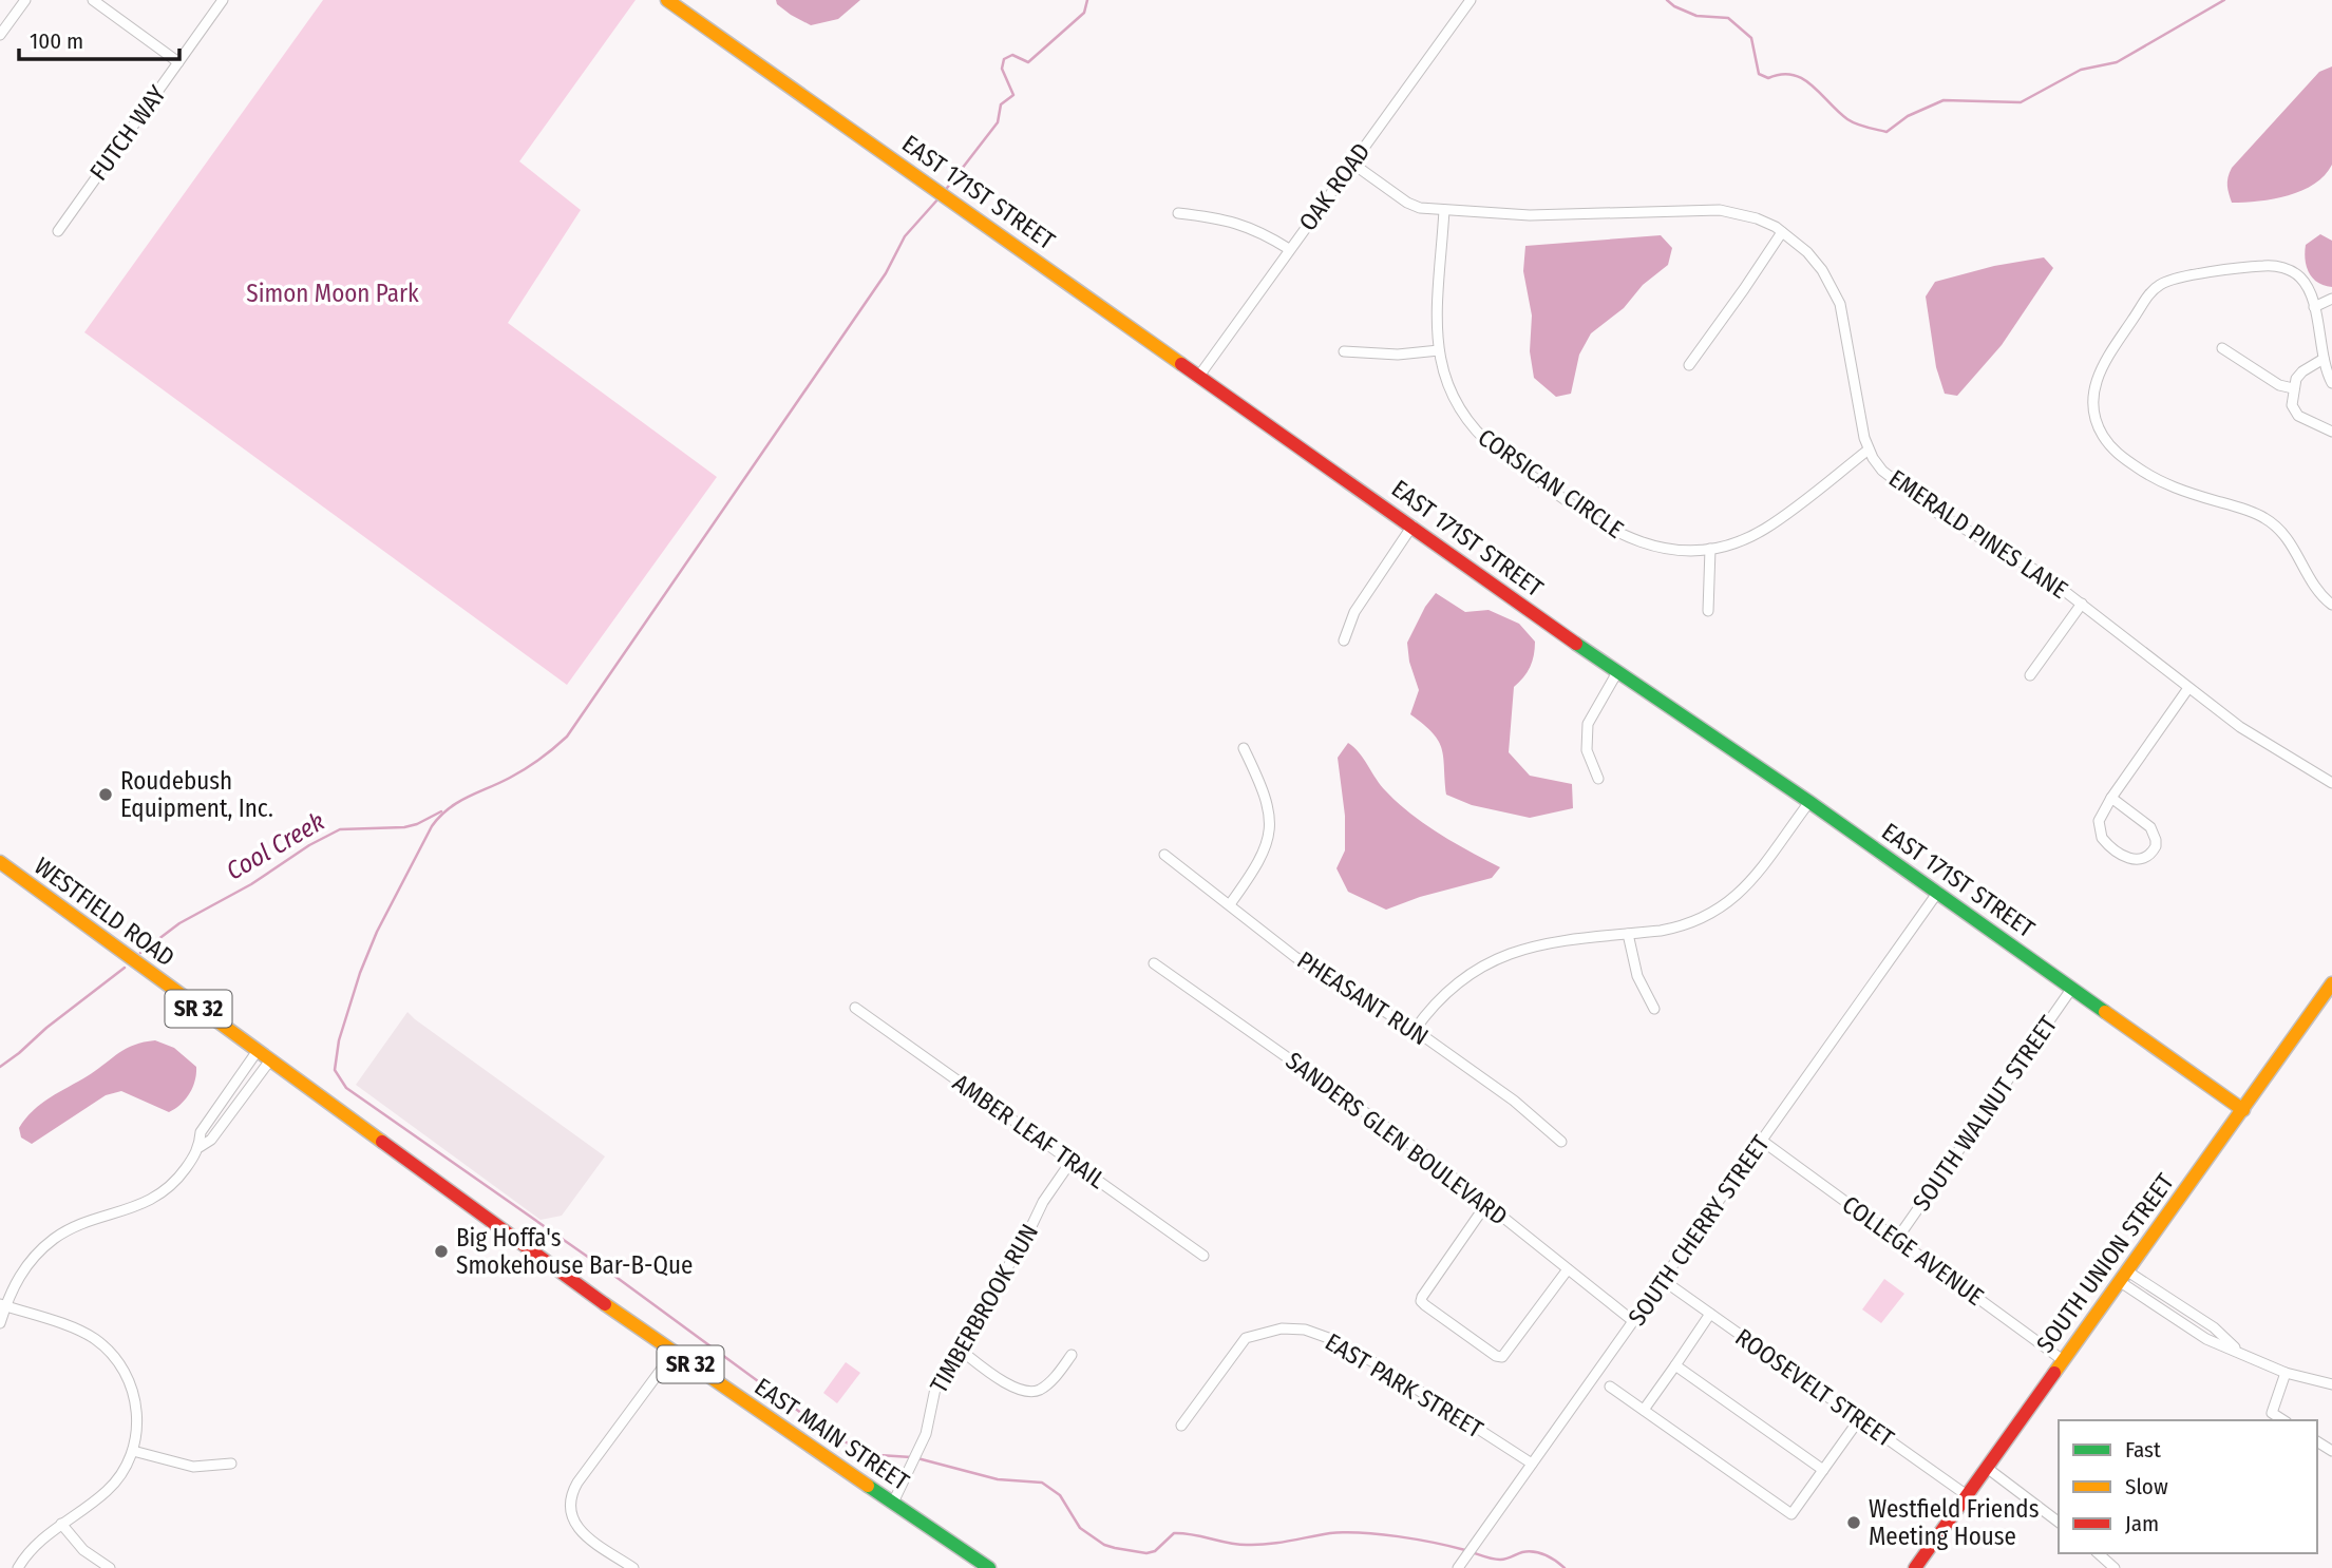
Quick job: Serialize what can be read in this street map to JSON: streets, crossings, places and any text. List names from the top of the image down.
{
  "streets": {
    "street": [
      "FUTCH WAY",
      "OAK ROAD",
      "EAST 171ST STREET",
      "CORSICAN CIRCLE",
      "EMERALD PINES LANE",
      "WESTFIELD ROAD",
      "PHEASANT RUN",
      "SR 32",
      "SOUTH WALNUT STREET",
      "AMBER LEAF TRAIL",
      "SANDERS GLEN BOULEVARD",
      "SOUTH CHERRY STREET",
      "COLLEGE AVENUE",
      "SOUTH UNION STREET",
      "TIMBERBROOK RUN",
      "EAST PARK STREET",
      "ROOSEVELT STREET",
      "EAST MAIN STREET"
    ]
  },
  "crossings": [
    ["OAK ROAD", "EAST 171ST STREET"],
    ["OAK ROAD", "EMERALD PINES LANE"],
    ["EAST 171ST STREET", "SOUTH WALNUT STREET"],
    ["EAST 171ST STREET", "SOUTH CHERRY STREET"],
    ["EAST 171ST STREET", "SOUTH UNION STREET"],
    ["CORSICAN CIRCLE", "EMERALD PINES LANE"],
    ["WESTFIELD ROAD", "EAST MAIN STREET"],
    ["SOUTH WALNUT STREET", "COLLEGE AVENUE"],
    ["AMBER LEAF TRAIL", "TIMBERBROOK RUN"],
    ["SANDERS GLEN BOULEVARD", "SOUTH CHERRY STREET"],
    ["SOUTH CHERRY STREET", "COLLEGE AVENUE"],
    ["SOUTH CHERRY STREET", "EAST PARK STREET"],
    ["SOUTH CHERRY STREET", "ROOSEVELT STREET"],
    ["COLLEGE AVENUE", "SOUTH UNION STREET"],
    ["SOUTH UNION STREET", "ROOSEVELT STREET"],
    ["TIMBERBROOK RUN", "EAST MAIN STREET"]
  ],
  "water": ["Cool Creek"],
  "parks": ["Simon Moon Park"],
  "places": ["Roudebush Equipment, Inc.", "Big Hoffa's Smokehouse Bar-B-Que", "Westfield Friends Meeting House"],
  "legend": ["Fast", "Slow", "Jam"],
  "scale_bar": "100 m"
}
